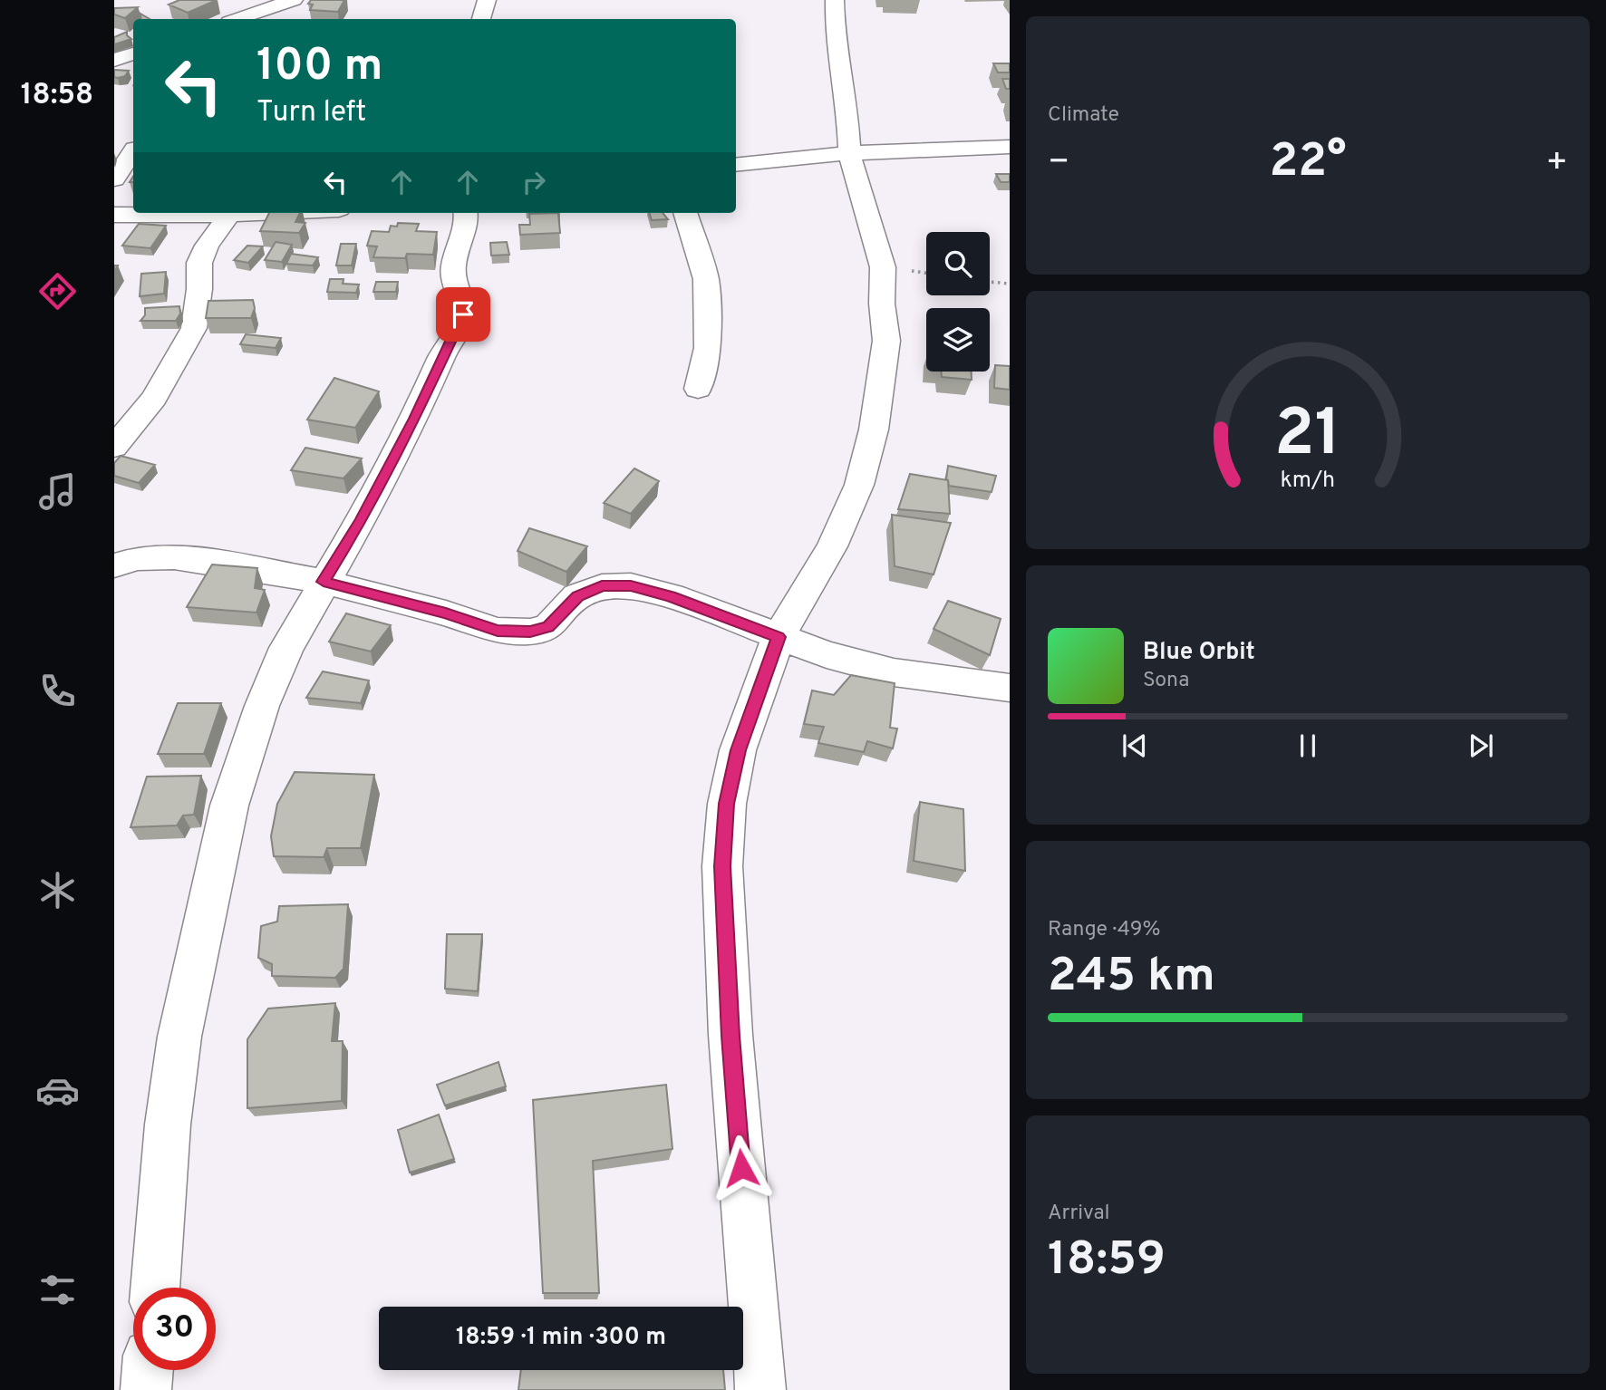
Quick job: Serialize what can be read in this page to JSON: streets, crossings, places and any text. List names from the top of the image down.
{
  "page": {
    "tabs": "18:58",
    "tile": [
      "Climate",
      ["Range · 49%", "245 km"],
      ["Arrival", "18:59"]
    ],
    "turn": ["100 m", "Turn left"],
    "heat": ["−", "22°", "+"],
    "song": ["Blue Orbit", "Sona"],
    "limit": "30",
    "trip": "18:59 · 1 min · 300 m",
    "gauge": ["21", "km/h"]
  }
}
